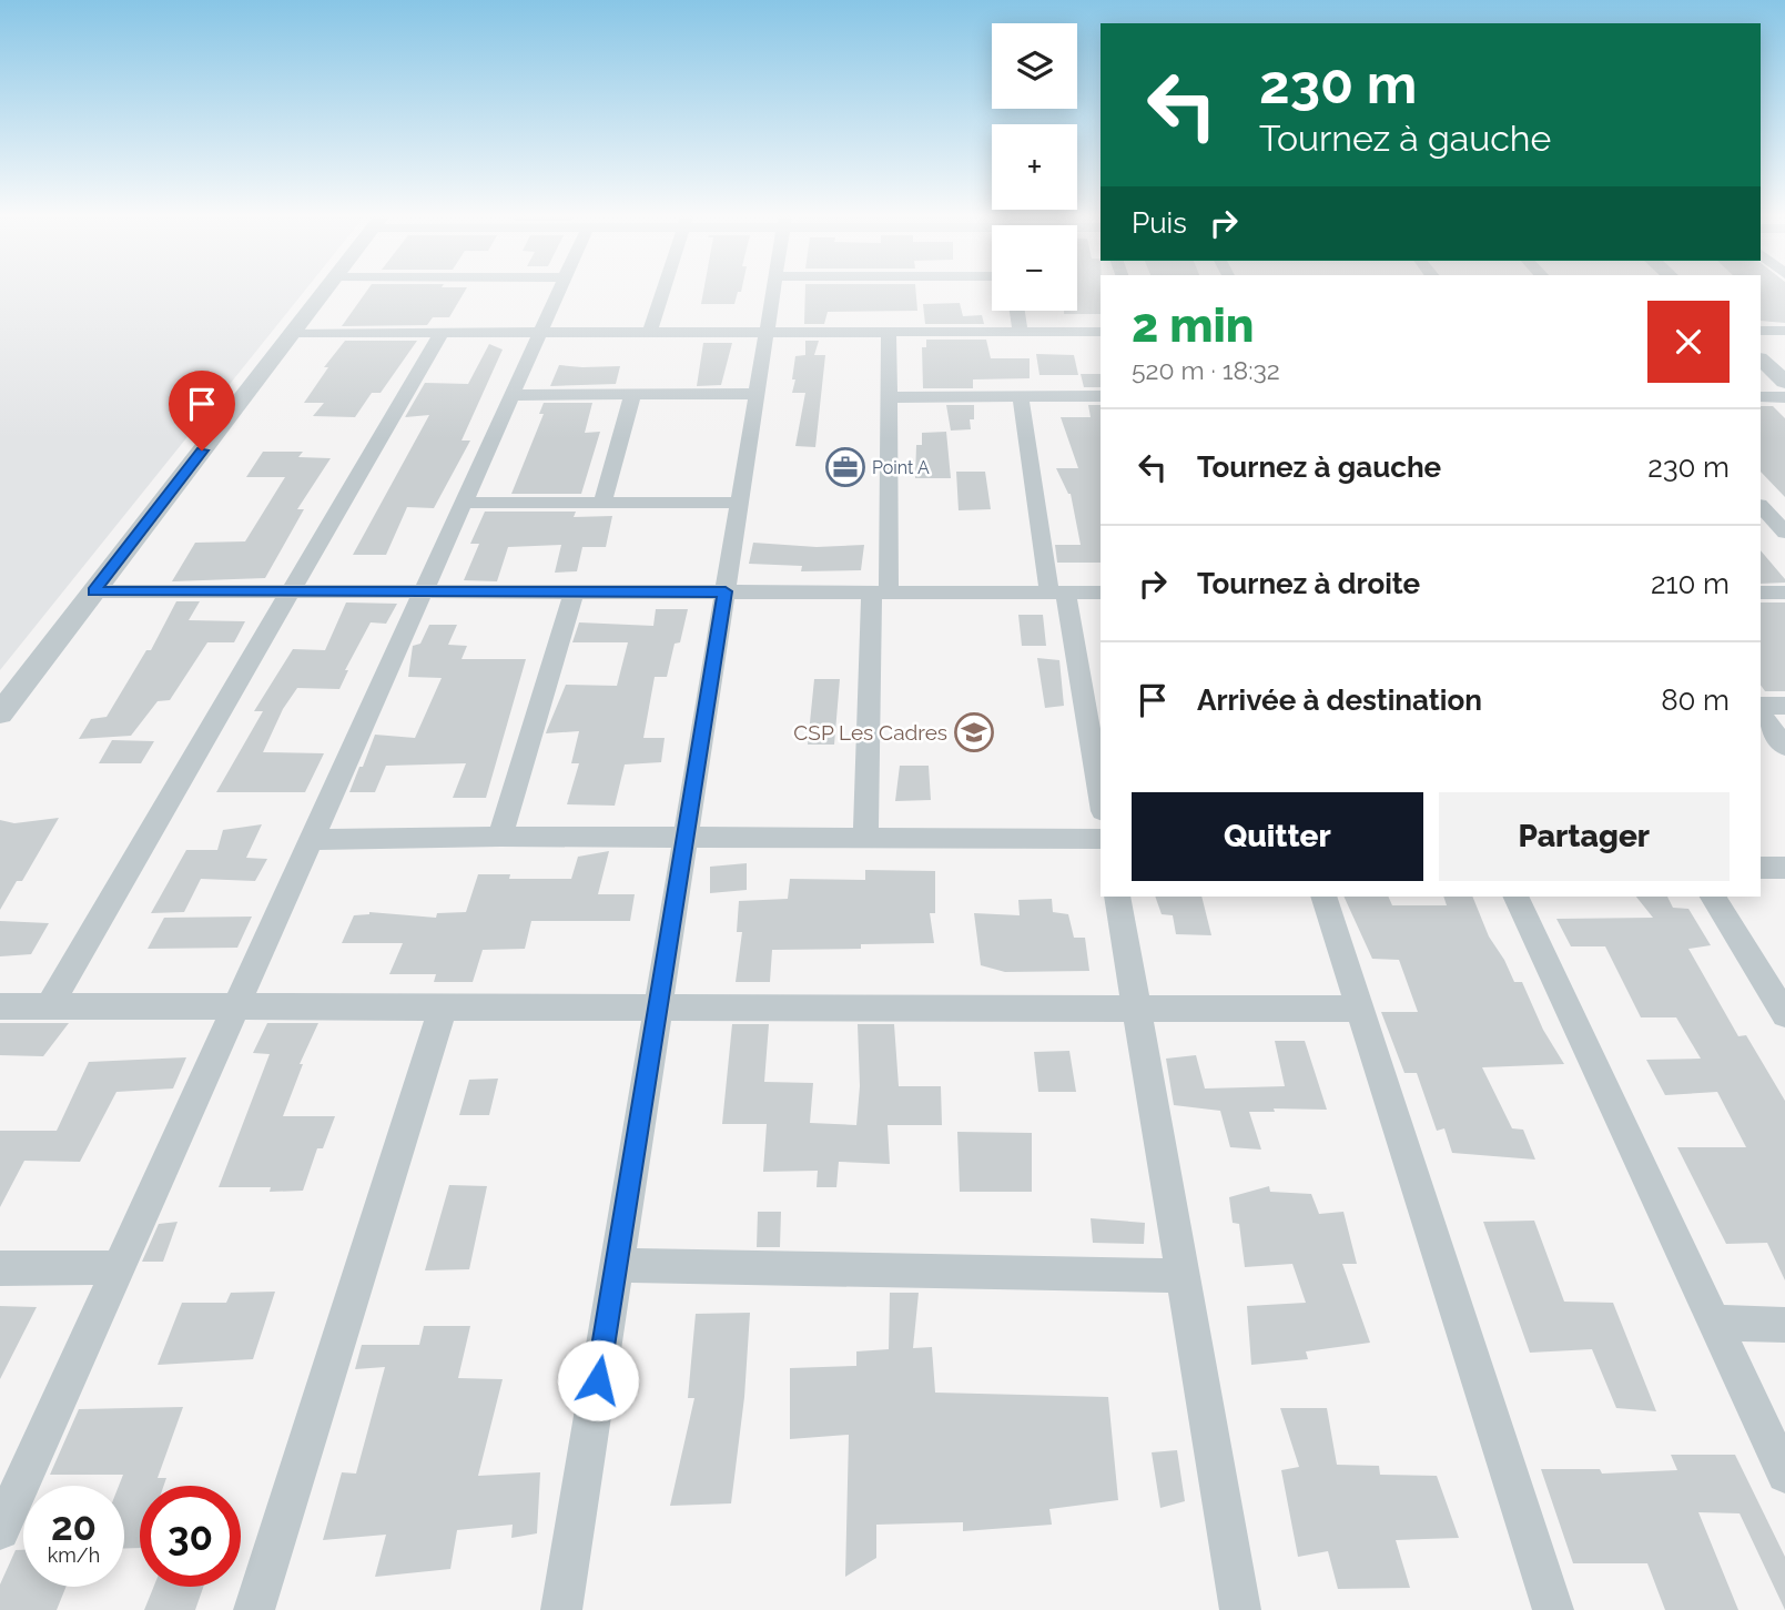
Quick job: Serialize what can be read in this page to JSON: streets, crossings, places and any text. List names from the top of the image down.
{
  "places": {
    "office": ["Point A"],
    "school or university": ["CSP Les Cadres"]
  },
  "page": {
    "map_buttons": ["+", "−"],
    "turn": ["230 m", "Tournez à gauche"],
    "then": "Puis",
    "heading": ["2 min", "520 m · 18:32"],
    "list": [
      {
        "name": "Tournez à gauche",
        "value": "230 m"
      },
      {
        "name": "Tournez à droite",
        "value": "210 m"
      },
      {
        "name": "Arrivée à destination",
        "value": "80 m"
      }
    ],
    "buttons": ["Quitter", "Partager"],
    "speed": "20 km/h",
    "limit": "30"
  }
}
